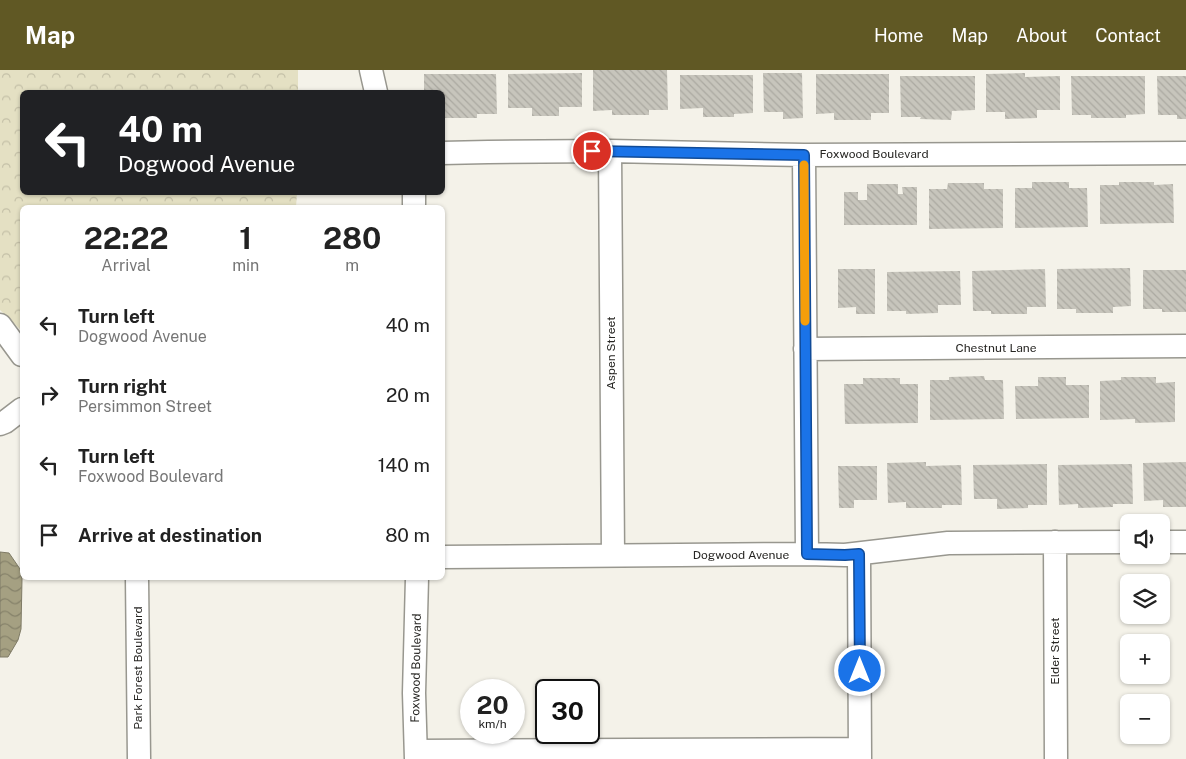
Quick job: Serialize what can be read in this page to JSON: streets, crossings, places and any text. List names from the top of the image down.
{
  "streets": {
    "street": [
      "Foxwood Boulevard",
      "Chestnut Lane",
      "Aspen Street",
      "Dogwood Avenue",
      "Elder Street",
      "Park Forest Boulevard"
    ]
  },
  "crossings": [
    ["Foxwood Boulevard", "Aspen Street"],
    ["Aspen Street", "Dogwood Avenue"],
    ["Dogwood Avenue", "Elder Street"]
  ],
  "page": {
    "header": "Map",
    "nav": [
      "Home",
      "Map",
      "About",
      "Contact"
    ],
    "turn": ["40 m", "Dogwood Avenue"],
    "eta": [
      "22:22",
      "Arrival",
      "1",
      "min",
      "280",
      "m"
    ],
    "list": [
      {
        "name": "Turn left",
        "note": "Dogwood Avenue",
        "value": "40 m"
      },
      {
        "name": "Turn right",
        "note": "Persimmon Street",
        "value": "20 m"
      },
      {
        "name": "Turn left",
        "note": "Foxwood Boulevard",
        "value": "140 m"
      },
      {
        "name": "Arrive at destination",
        "value": "80 m"
      }
    ],
    "map_buttons": ["+", "−"],
    "speed": "20 km/h",
    "limit": "30"
  }
}
